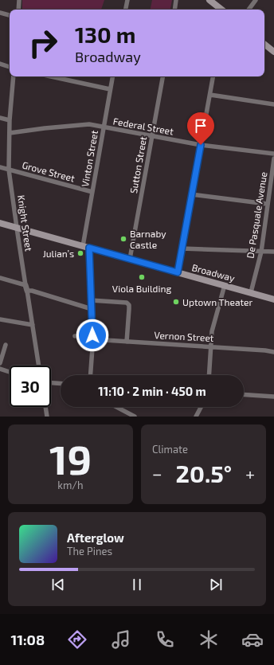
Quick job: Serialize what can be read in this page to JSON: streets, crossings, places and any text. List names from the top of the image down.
{
  "streets": {
    "main road": ["Broadway"],
    "street": [
      "Federal Street",
      "Vinton Street",
      "Sutton Street",
      "Grove Street",
      "De Pasquale Avenue",
      "Knight Street",
      "Vernon Street"
    ]
  },
  "crossings": [
    ["Federal Street", "Vinton Street"],
    ["Federal Street", "Sutton Street"],
    ["Federal Street", "Knight Street"],
    ["Vinton Street", "Grove Street"],
    ["Vinton Street", "Broadway"],
    ["Sutton Street", "Broadway"],
    ["Grove Street", "Knight Street"],
    ["De Pasquale Avenue", "Broadway"],
    ["Knight Street", "Broadway"]
  ],
  "places": [
    "Barnaby Castle",
    "Julian’s",
    "Viola Building",
    "Uptown Theater"
  ],
  "page": {
    "turn": ["130 m", "Broadway"],
    "limit": "30",
    "trip": "11:10 · 2 min · 450 m",
    "tile": [
      ["19", "km/h"],
      "Climate"
    ],
    "heat": ["−", "20.5°", "+"],
    "song": ["Afterglow", "The Pines"],
    "tabs": "11:08"
  }
}
